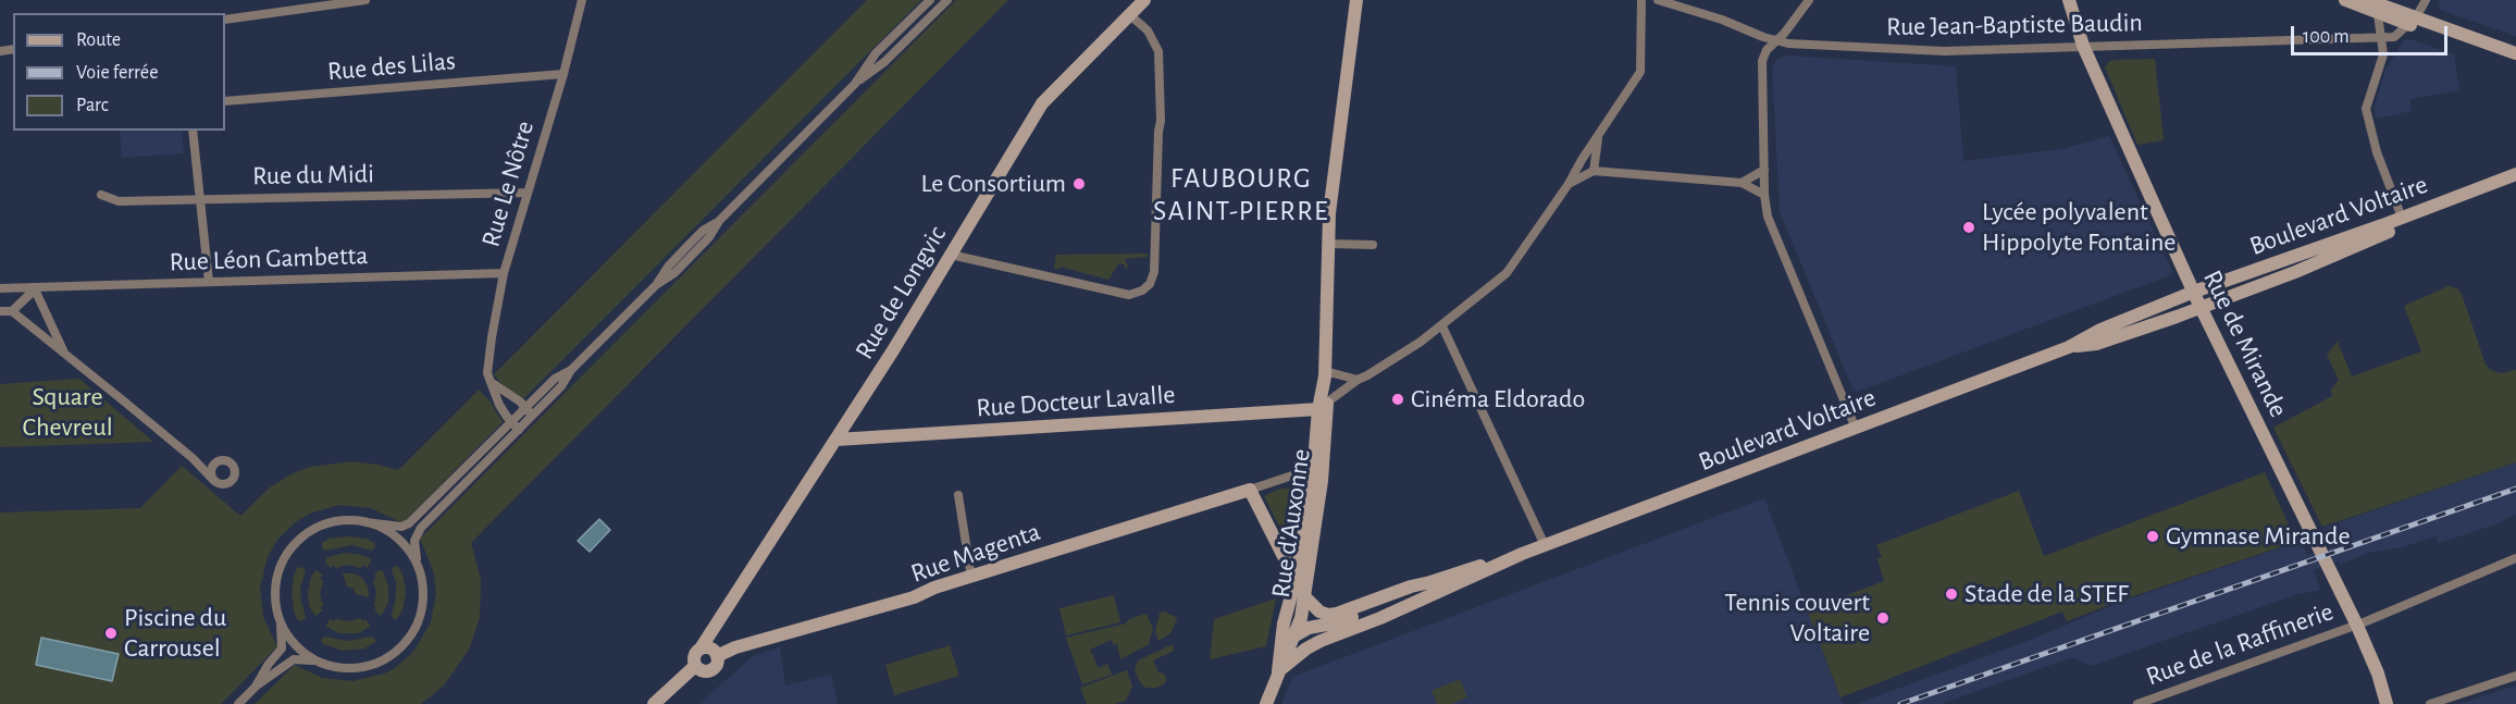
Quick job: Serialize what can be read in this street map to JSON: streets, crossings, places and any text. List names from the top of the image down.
{
  "streets": {
    "street": [
      "Rue Jean-Baptiste Baudin",
      "Rue des Lilas",
      "Rue du Midi",
      "Rue Le Nôtre",
      "Boulevard Voltaire",
      "Rue Léon Gambetta",
      "Rue de Longvic",
      "Rue de Mirande",
      "Rue Docteur Lavalle",
      "Rue d'Auxonne",
      "Rue Magenta",
      "Rue de la Raffinerie"
    ]
  },
  "crossings": [
    ["Rue Jean-Baptiste Baudin", "Rue de Mirande"],
    ["Rue des Lilas", "Rue Le Nôtre"],
    ["Rue du Midi", "Rue Le Nôtre"],
    ["Rue Le Nôtre", "Rue Léon Gambetta"],
    ["Boulevard Voltaire", "Rue de Mirande"],
    ["Boulevard Voltaire", "Rue d'Auxonne"],
    ["Rue de Longvic", "Rue Docteur Lavalle"],
    ["Rue de Longvic", "Rue Magenta"],
    ["Rue de Mirande", "Rue de la Raffinerie"],
    ["Rue Docteur Lavalle", "Rue d'Auxonne"]
  ],
  "districts": ["FAUBOURG SAINT-PIERRE"],
  "parks": ["Square Chevreul"],
  "places": [
    "Le Consortium",
    "Lycée polyvalent Hippolyte Fontaine",
    "Cinéma Eldorado",
    "Gymnase Mirande",
    "Stade de la STEF",
    "Tennis couvert Voltaire",
    "Piscine du Carrousel"
  ],
  "legend": ["Route", "Voie ferrée", "Parc"],
  "scale_bar": "100 m"
}
